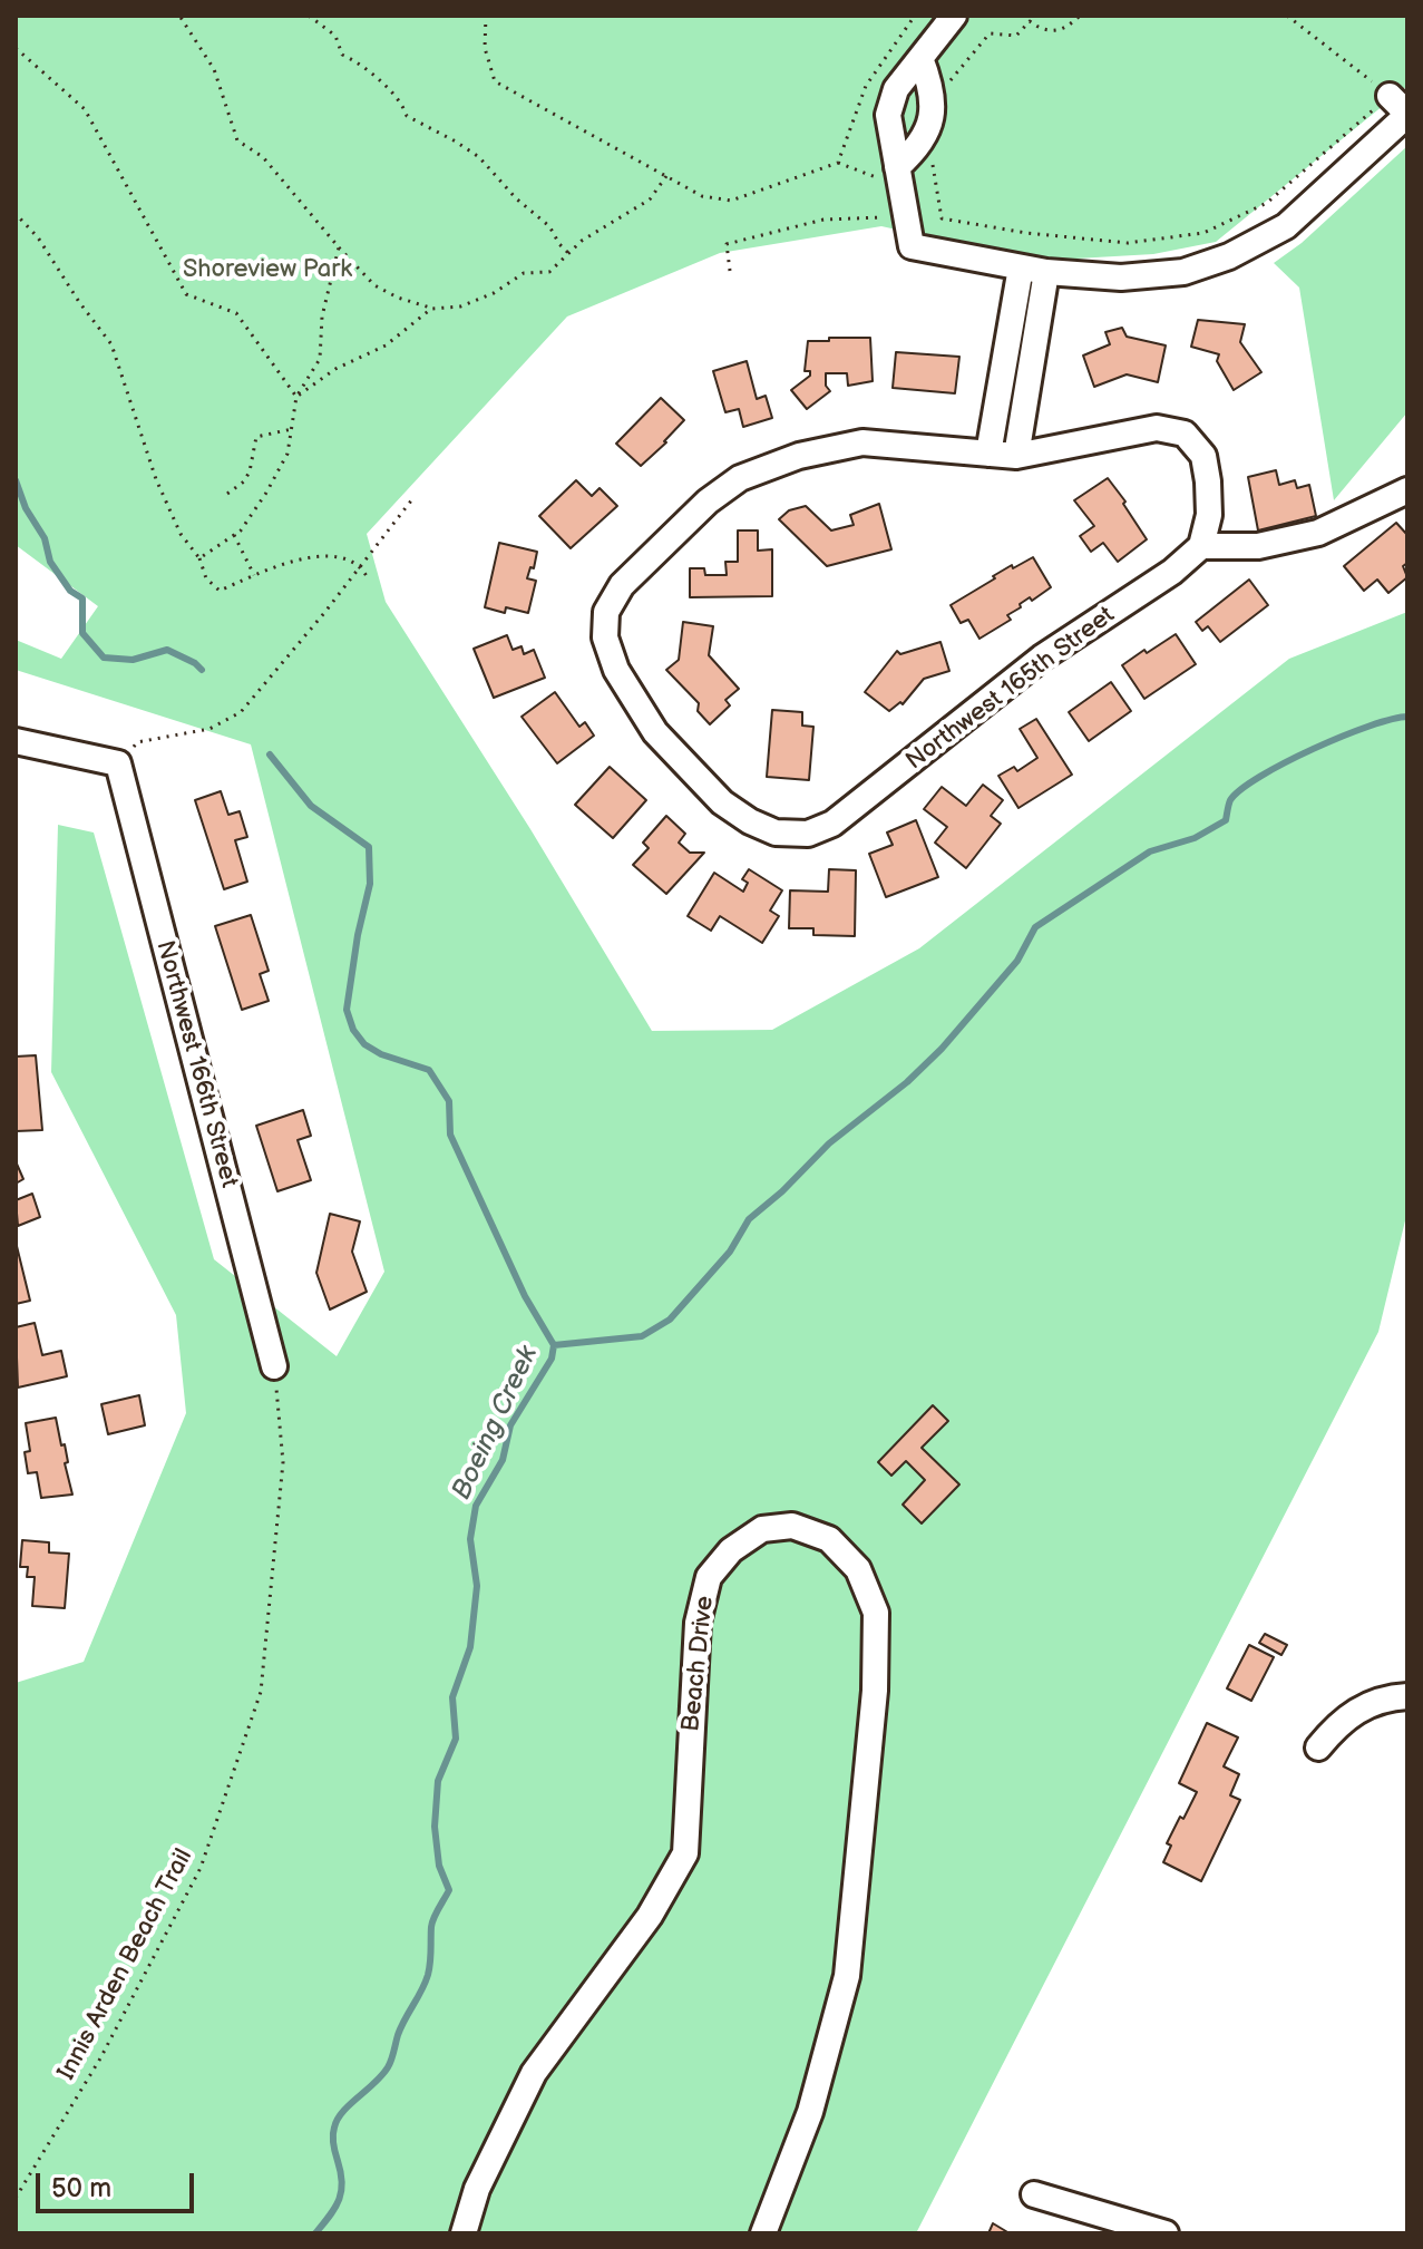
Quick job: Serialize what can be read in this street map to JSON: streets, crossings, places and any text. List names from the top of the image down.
{
  "streets": {
    "street": ["Northwest 165th Street", "Northwest 166th Street", "Beach Drive"],
    "path": ["Innis Arden Beach Trail"]
  },
  "crossings": [
    ["Northwest 166th Street", "Innis Arden Beach Trail"]
  ],
  "water": ["Boeing Creek"],
  "parks": ["Shoreview Park"],
  "scale_bar": "50 m"
}
